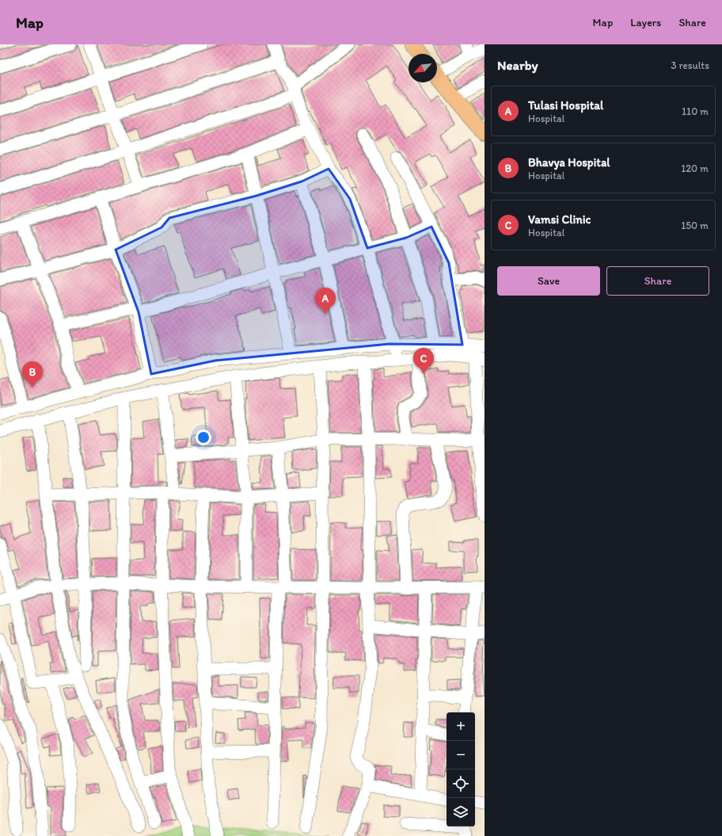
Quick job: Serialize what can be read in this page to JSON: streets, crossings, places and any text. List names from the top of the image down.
{
  "north": "bottom left",
  "page": {
    "header": "Map",
    "nav": ["Map", "Layers", "Share"],
    "heading": ["Nearby", "3 results"],
    "list": [
      {
        "mark": "A",
        "name": "Tulasi Hospital",
        "note": "Hospital",
        "value": "110 m"
      },
      {
        "mark": "B",
        "name": "Bhavya Hospital",
        "note": "Hospital",
        "value": "120 m"
      },
      {
        "mark": "C",
        "name": "Vamsi Clinic",
        "note": "Hospital",
        "value": "150 m"
      }
    ],
    "buttons": ["Save", "Share"],
    "pins": ["A", "C", "B"],
    "map_buttons": ["+", "−"]
  }
}
